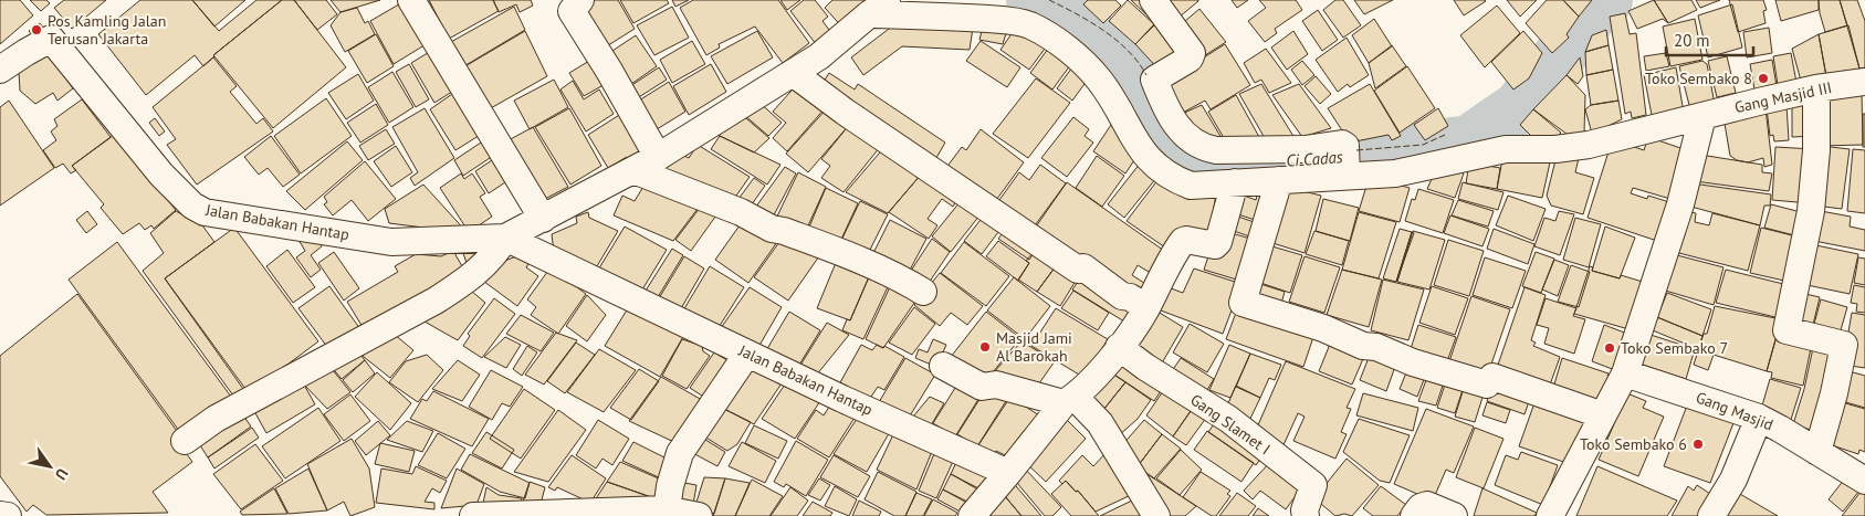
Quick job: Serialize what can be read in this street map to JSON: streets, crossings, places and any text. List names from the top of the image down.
{
  "streets": {
    "street": [
      "Gang Masjid III",
      "Jalan Babakan Hantap",
      "Gang Masjid",
      "Gang Slamet I"
    ]
  },
  "water": ["Ci Cadas"],
  "places": [
    "Pos Kamling Jalan Terusan Jakarta",
    "Toko Sembako 8",
    "Masjid Jami Al Barokah",
    "Toko Sembako 7",
    "Toko Sembako 6"
  ],
  "scale_bar": "20 m",
  "north": "bottom right"
}
